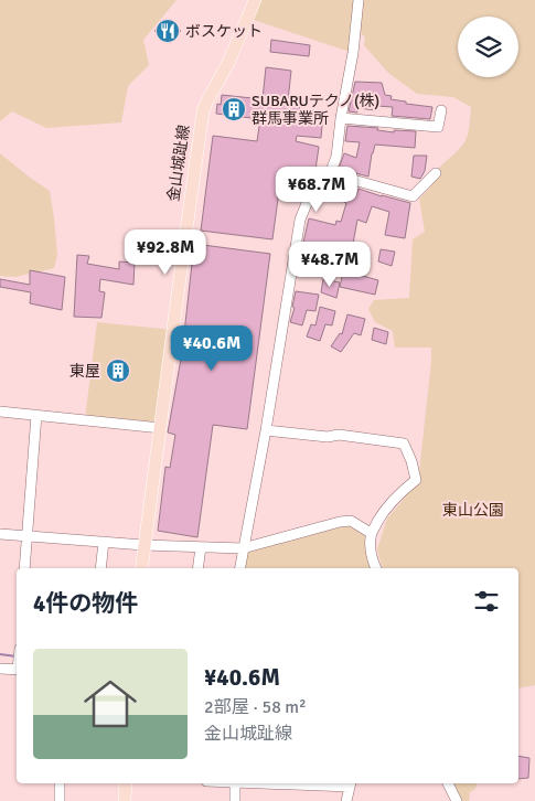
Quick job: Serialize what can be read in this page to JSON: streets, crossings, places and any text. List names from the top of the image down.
{
  "streets": {
    "main road": ["金山城趾線"]
  },
  "parks": ["東山公園"],
  "places": {
    "restaurant": ["ボスケット"],
    "building": ["SUBARUテクノ(株) 群馬事業所", "東屋"]
  },
  "page": {
    "price": [
      "¥68.7M",
      "¥92.8M",
      "¥48.7M",
      "¥40.6M"
    ],
    "heading": "4件の物件",
    "list": [
      {
        "name": "¥40.6M",
        "note": "2部屋 · 58 m² · 金山城趾線"
      }
    ]
  }
}
